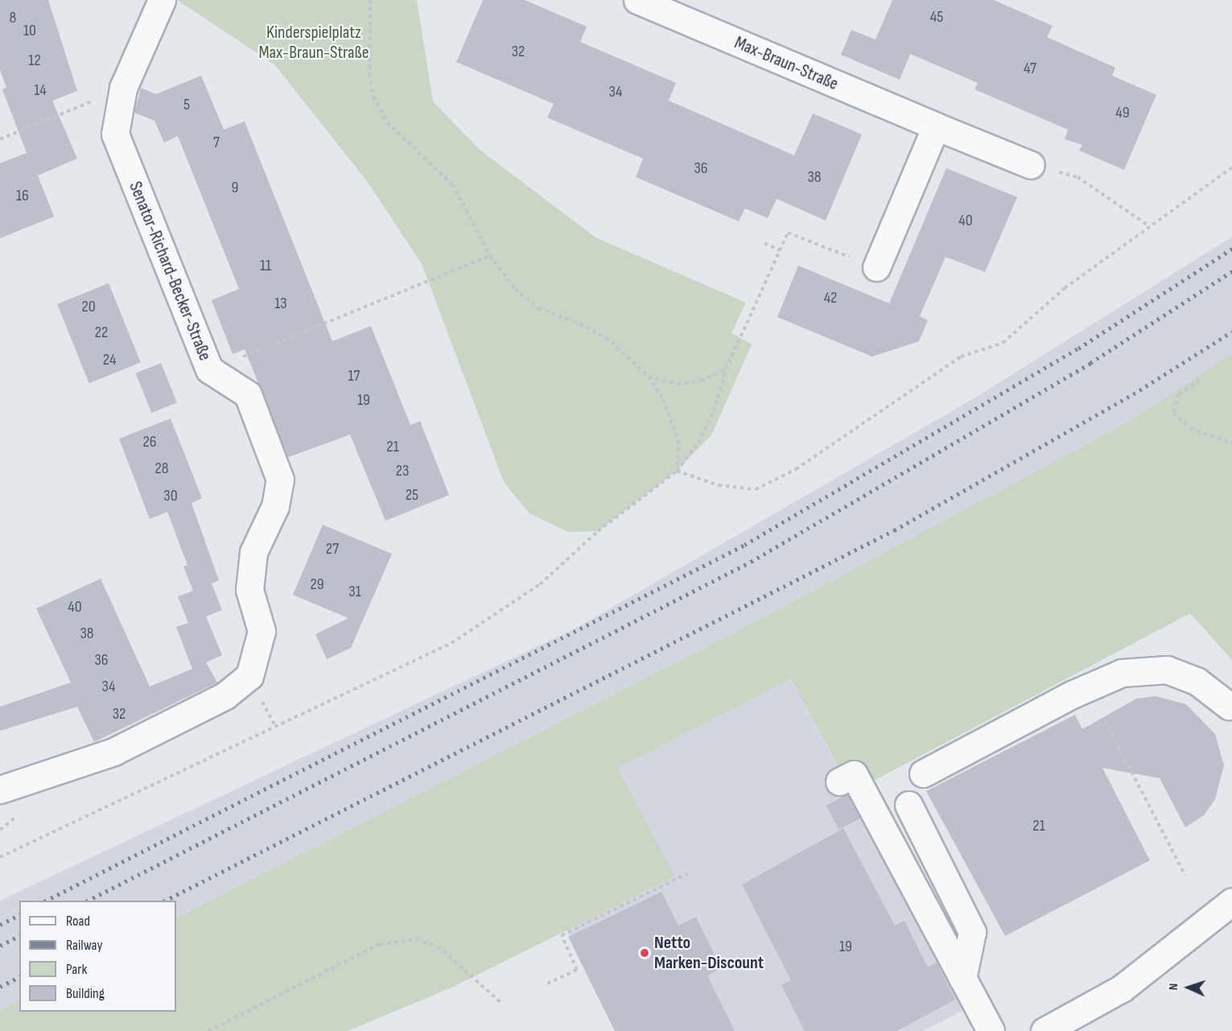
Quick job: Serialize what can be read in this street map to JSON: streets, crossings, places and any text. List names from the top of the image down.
{
  "streets": {
    "street": ["Max-Braun-Straße", "Senator-Richard-Becker-Straße"]
  },
  "parks": ["Kinderspielplatz Max-Braun-Straße"],
  "places": ["Netto Marken-Discount"],
  "house_numbers": [
    "45",
    "8",
    "10",
    "32",
    "12",
    "47",
    "14",
    "34",
    "5",
    "49",
    "7",
    "36",
    "38",
    "9",
    "16",
    "40",
    "11",
    "42",
    "13",
    "20",
    "22",
    "24",
    "17",
    "19",
    "26",
    "21",
    "28",
    "23",
    "25",
    "30",
    "27",
    "29",
    "31",
    "40",
    "38",
    "36",
    "34",
    "32",
    "21",
    "19"
  ],
  "legend": [
    "Road",
    "Railway",
    "Park",
    "Building"
  ],
  "north": "left"
}
